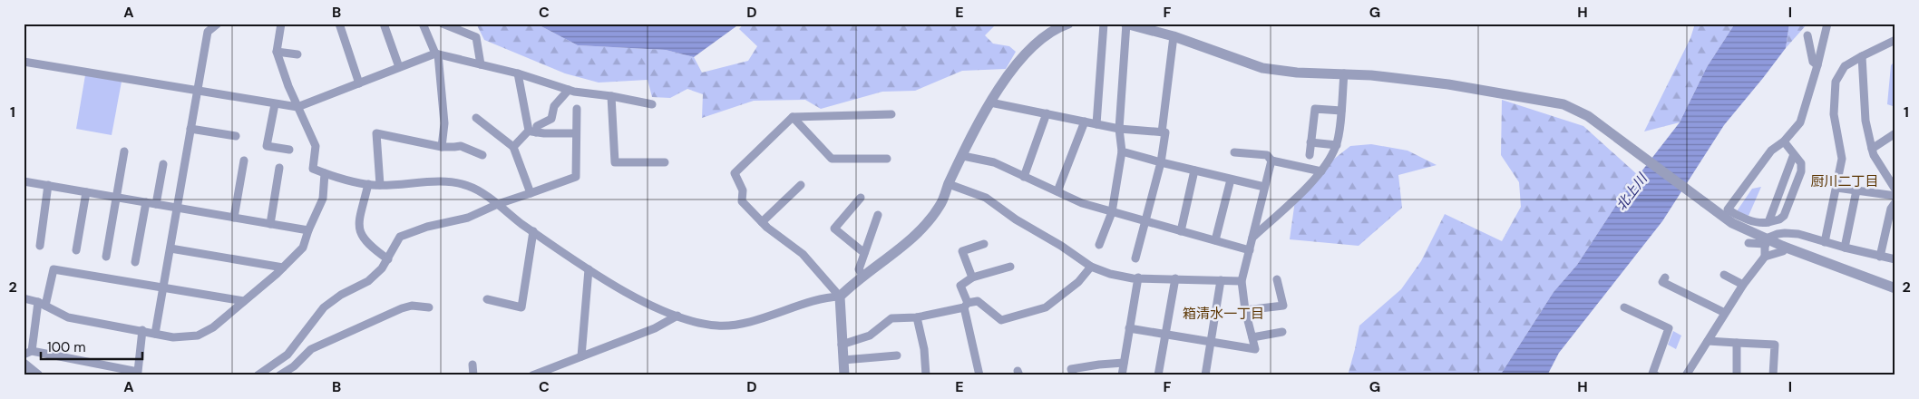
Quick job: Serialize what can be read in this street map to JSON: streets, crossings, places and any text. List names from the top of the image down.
{
  "districts": ["厨川二丁目", "箱清水一丁目"],
  "water": ["北上川"],
  "scale_bar": "100 m",
  "grid": {
    "columns": [
      "A",
      "B",
      "C",
      "D",
      "E",
      "F",
      "G",
      "H",
      "I"
    ],
    "rows": ["1", "2"]
  }
}
